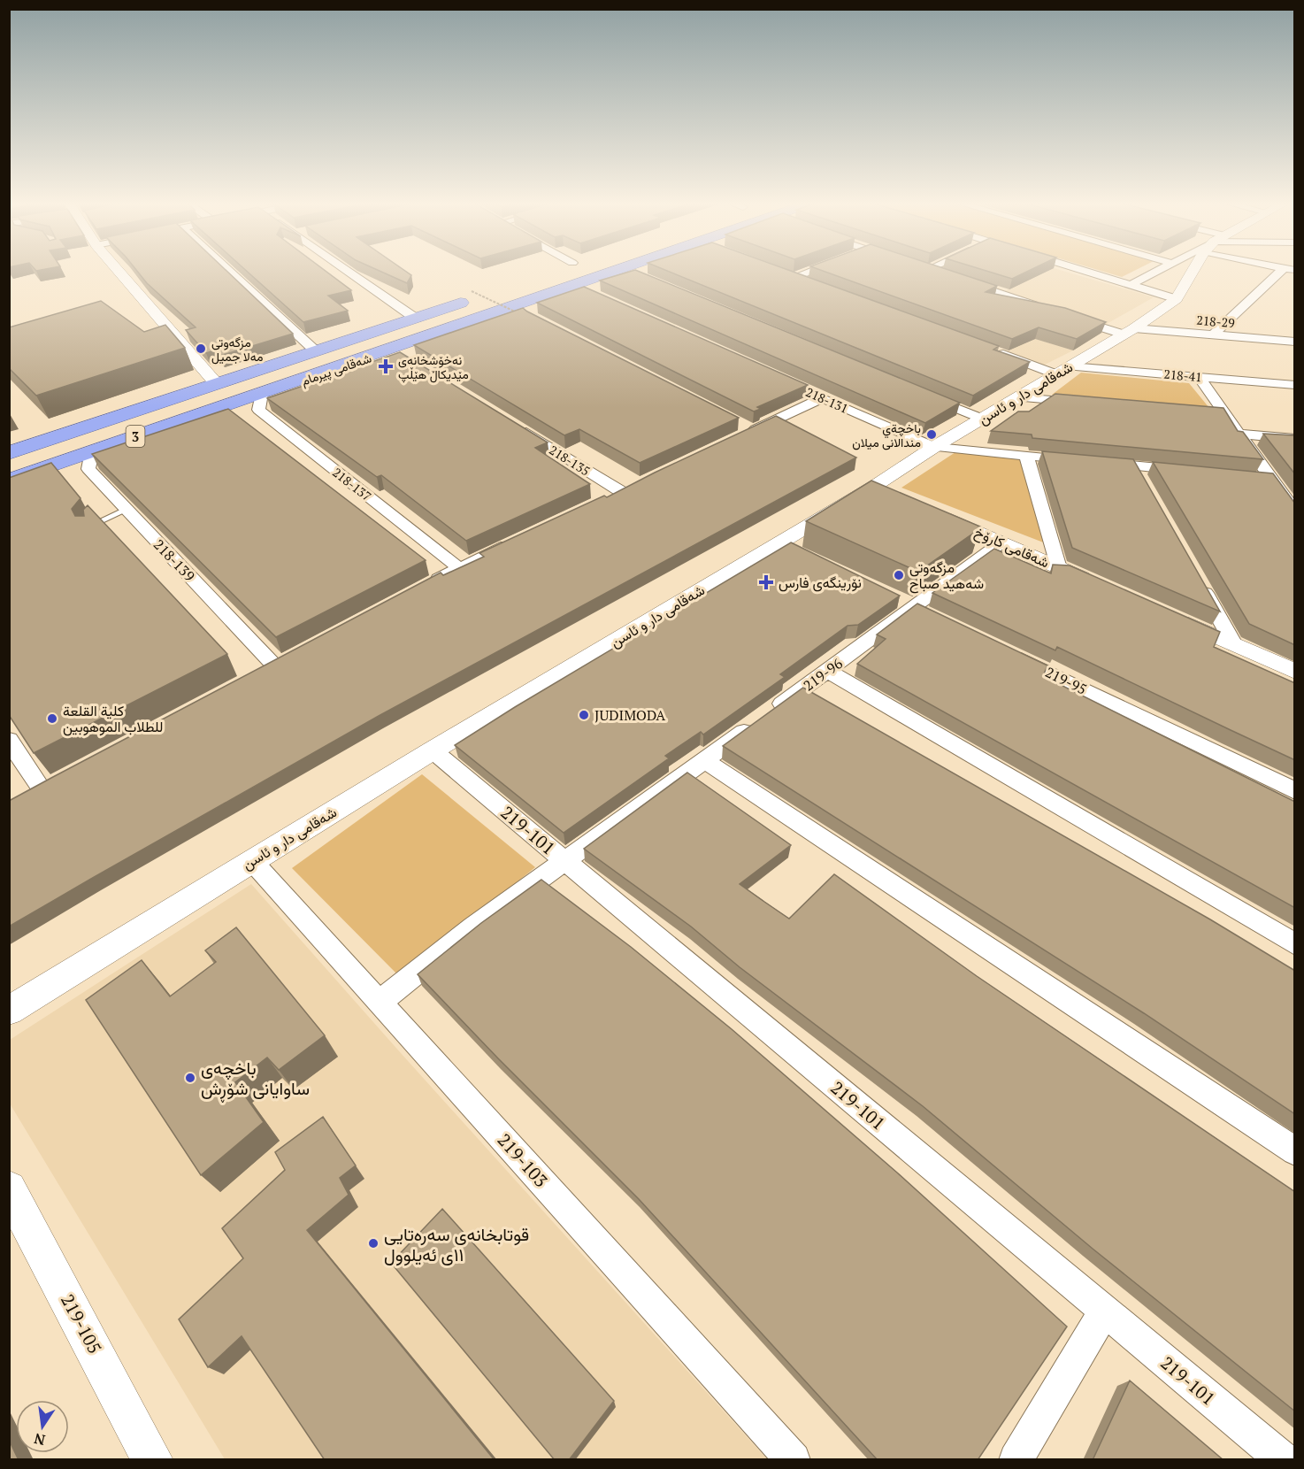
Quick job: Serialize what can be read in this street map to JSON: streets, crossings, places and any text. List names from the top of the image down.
{
  "streets": {
    "highway": ["شەقامی پیرمام", "3"],
    "street": [
      "218-29",
      "218-41",
      "شەقامی دار و ئاسن",
      "218-131",
      "218-135",
      "218-137",
      "شەقامی کارۆخ",
      "218-139",
      "219-96",
      "219-95",
      "219-101",
      "219-103",
      "219-105"
    ]
  },
  "crossings": [
    ["218-29", "شەقامی دار و ئاسن"],
    ["شەقامی پیرمام", "218-137"],
    ["شەقامی پیرمام", "218-139"],
    ["218-41", "شەقامی دار و ئاسن"],
    ["شەقامی دار و ئاسن", "218-131"],
    ["شەقامی دار و ئاسن", "219-101"],
    ["شەقامی دار و ئاسن", "219-103"],
    ["شەقامی کارۆخ", "219-96"],
    ["219-96", "219-101"],
    ["219-96", "219-103"]
  ],
  "places": {
    "other": [
      "مزگەوتی مەلا جمیل",
      "باخچةي مندالانى ميلان",
      "مزگه‌وتی شه‌هید صباح",
      "JUDIMODA",
      "کلیة القلعة للطلاب الموهوبین",
      "باخچەی ساوایانی شۆڕش",
      "قوتابخانەی سەرەتایی ١١ی ئەیلوول"
    ],
    "health": ["نەخۆشخانەی مێدیکاڵ هێڵپ", "نۆرینگەی فارس"]
  },
  "north": "bottom"
}
